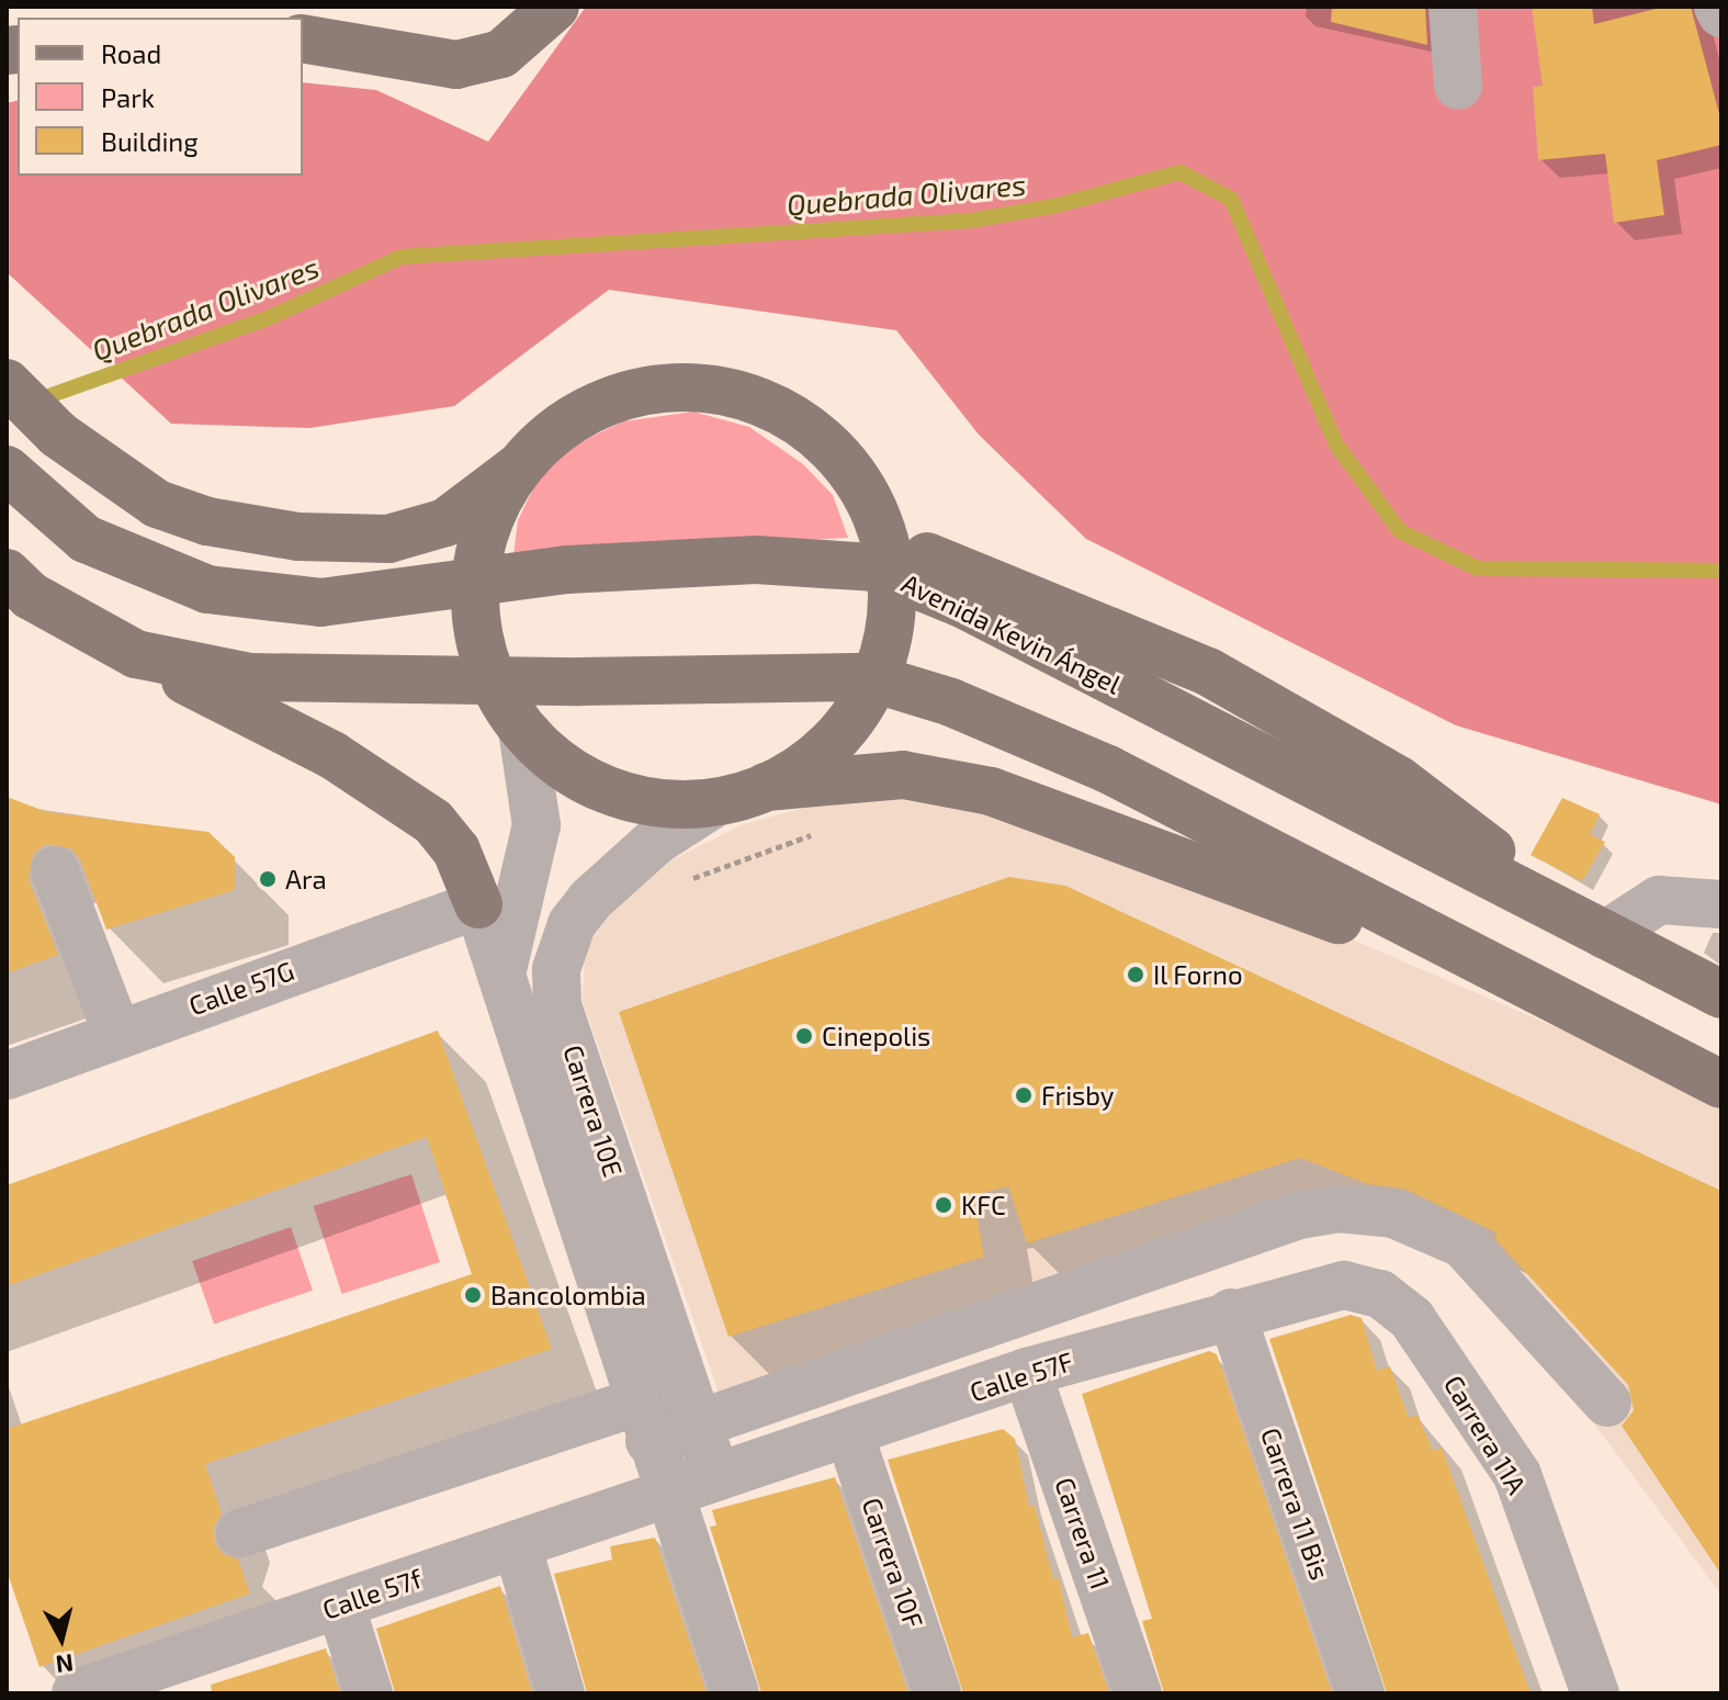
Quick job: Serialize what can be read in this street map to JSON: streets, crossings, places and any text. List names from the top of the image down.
{
  "streets": {
    "main road": ["Avenida Kevin Ángel"],
    "street": [
      "Calle 57G",
      "Carrera 10E",
      "Calle 57F",
      "Carrera 11A",
      "Carrera 11 Bis",
      "Carrera 11",
      "Carrera 10F",
      "Calle 57f"
    ]
  },
  "crossings": [
    ["Calle 57G", "Carrera 10E"],
    ["Carrera 10E", "Calle 57F"],
    ["Carrera 10E", "Calle 57f"],
    ["Calle 57F", "Carrera 11A"],
    ["Calle 57F", "Carrera 11 Bis"],
    ["Calle 57F", "Carrera 11"],
    ["Calle 57F", "Carrera 10F"],
    ["Calle 57F", "Calle 57f"]
  ],
  "water": ["Quebrada Olivares"],
  "places": [
    "Ara",
    "Il Forno",
    "Cinepolis",
    "Frisby",
    "KFC",
    "Bancolombia"
  ],
  "legend": ["Road", "Park", "Building"],
  "north": "bottom"
}
